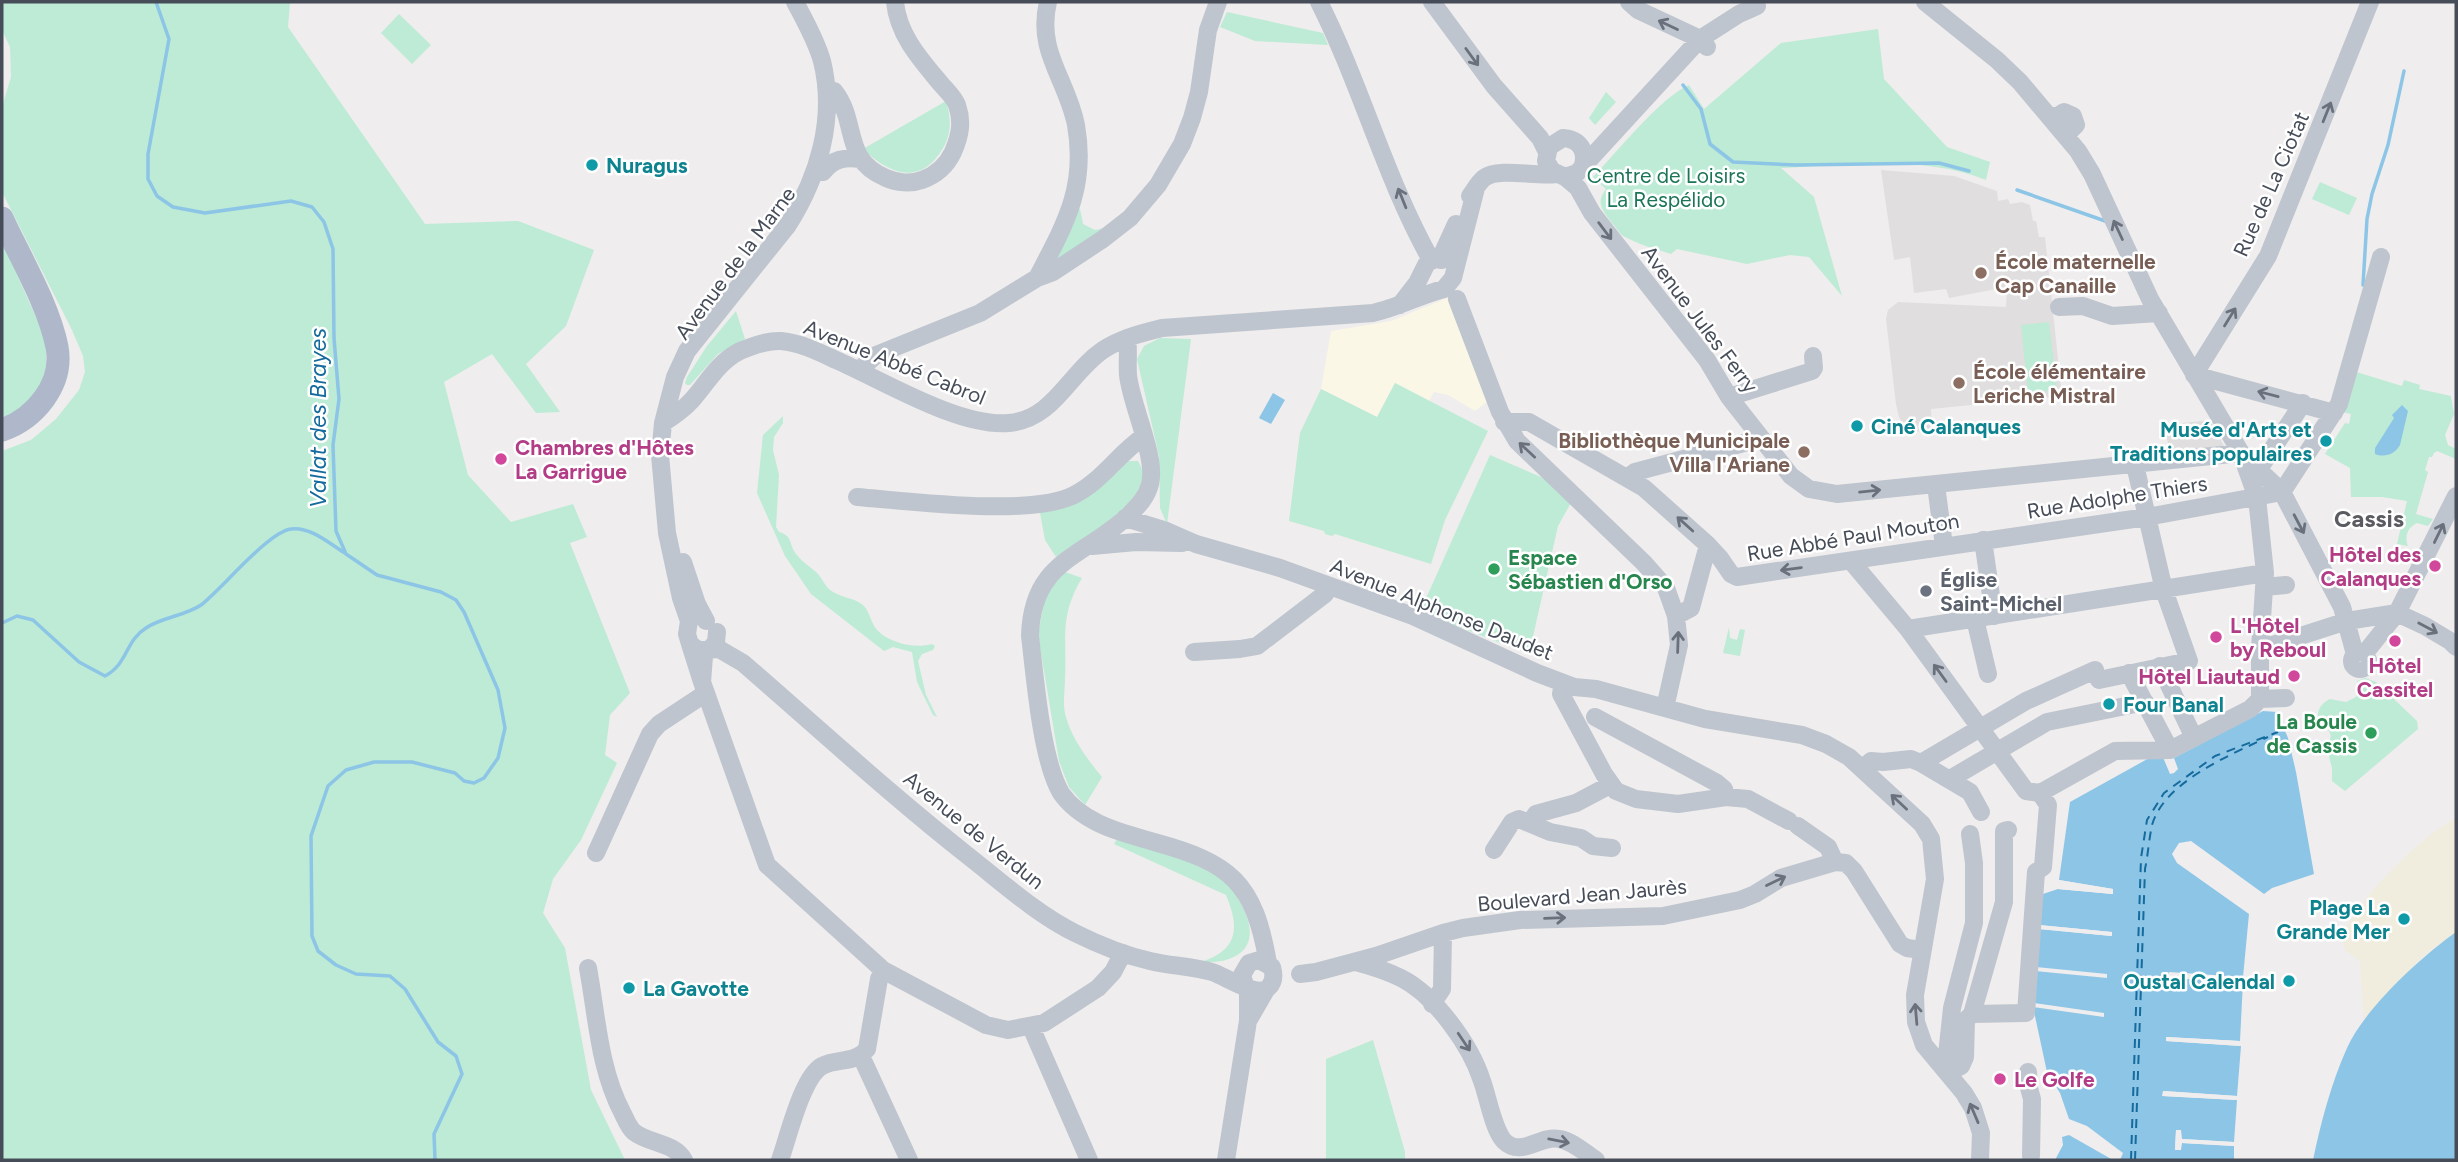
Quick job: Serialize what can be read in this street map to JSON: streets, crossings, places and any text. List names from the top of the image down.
{
  "streets": {
    "street": [
      "Rue de La Ciotat",
      "Avenue de la Marne",
      "Avenue Jules Ferry",
      "Avenue Abbé Cabrol",
      "Rue Adolphe Thiers",
      "Rue Abbé Paul Mouton",
      "Avenue Alphonse Daudet",
      "Avenue de Verdun",
      "Boulevard Jean Jaurès"
    ]
  },
  "crossings": [
    ["Avenue de la Marne", "Avenue Abbé Cabrol"],
    ["Avenue de la Marne", "Avenue de Verdun"],
    ["Avenue Abbé Cabrol", "Avenue de Verdun"],
    ["Rue Adolphe Thiers", "Rue Abbé Paul Mouton"],
    ["Avenue de Verdun", "Boulevard Jean Jaurès"]
  ],
  "one_way": ["Rue Abbé Paul Mouton"],
  "districts": ["Cassis"],
  "water": ["Vallat des Brayes"],
  "parks": ["Centre de Loisirs La Respélido"],
  "places": [
    "Nuragus",
    "École maternelle Cap Canaille",
    "École élémentaire Leriche Mistral",
    "Ciné Calanques",
    "Musée d'Arts et Traditions populaires",
    "Bibliothèque Municipale Villa l'Ariane",
    "Chambres d'Hôtes La Garrigue",
    "Hôtel des Calanques",
    "Espace Sébastien d'Orso",
    "Église Saint-Michel",
    "L'Hôtel by Reboul",
    "Hôtel Cassitel",
    "Hôtel Liautaud",
    "Four Banal",
    "La Boule de Cassis",
    "Plage La Grande Mer",
    "Oustal Calendal",
    "La Gavotte",
    "Le Golfe"
  ]
}
